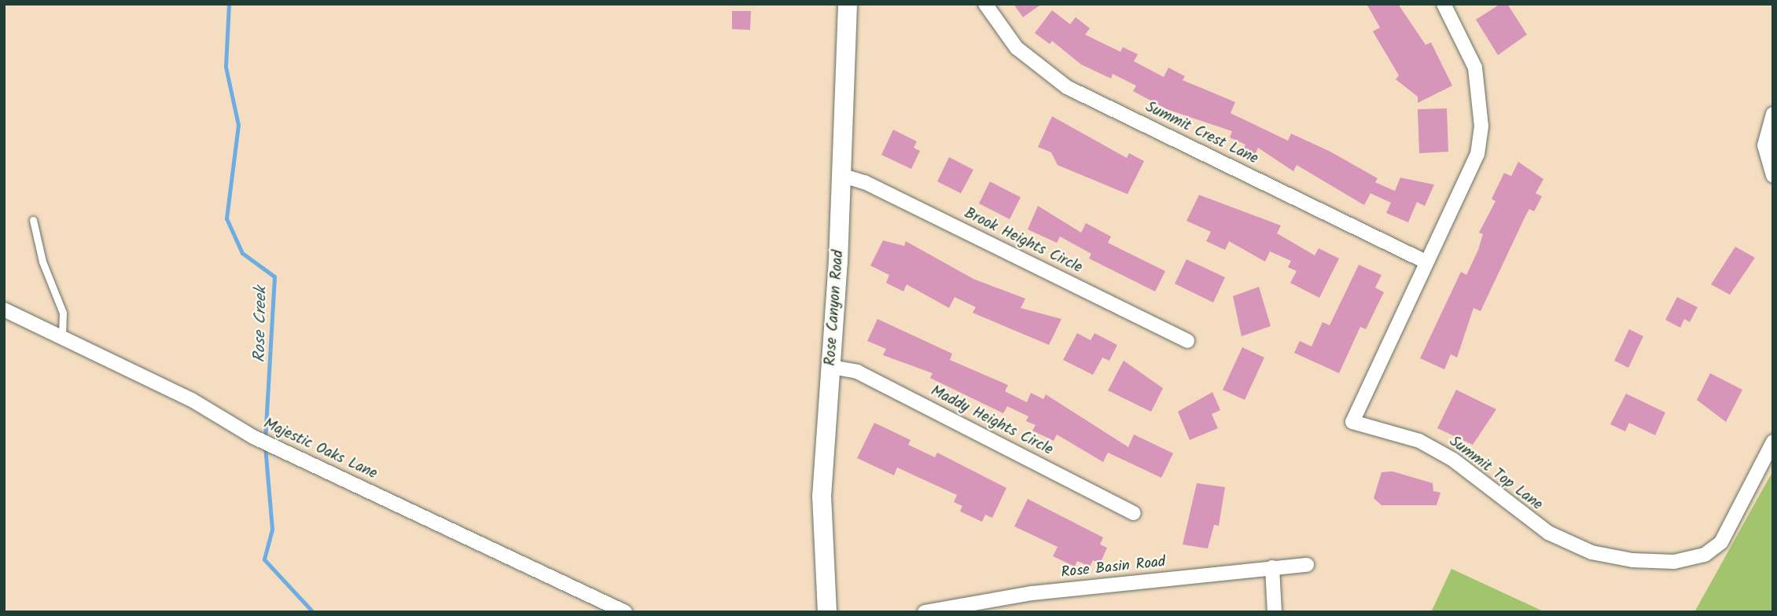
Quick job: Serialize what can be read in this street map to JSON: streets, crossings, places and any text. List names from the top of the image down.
{
  "streets": {
    "street": [
      "Summit Crest Lane",
      "Brook Heights Circle",
      "Rose Canyon Road",
      "Maddy Heights Circle",
      "Majestic Oaks Lane",
      "Summit Top Lane",
      "Rose Basin Road"
    ]
  },
  "crossings": [
    ["Summit Crest Lane", "Summit Top Lane"],
    ["Brook Heights Circle", "Rose Canyon Road"],
    ["Rose Canyon Road", "Maddy Heights Circle"]
  ],
  "water": ["Rose Creek"]
}
